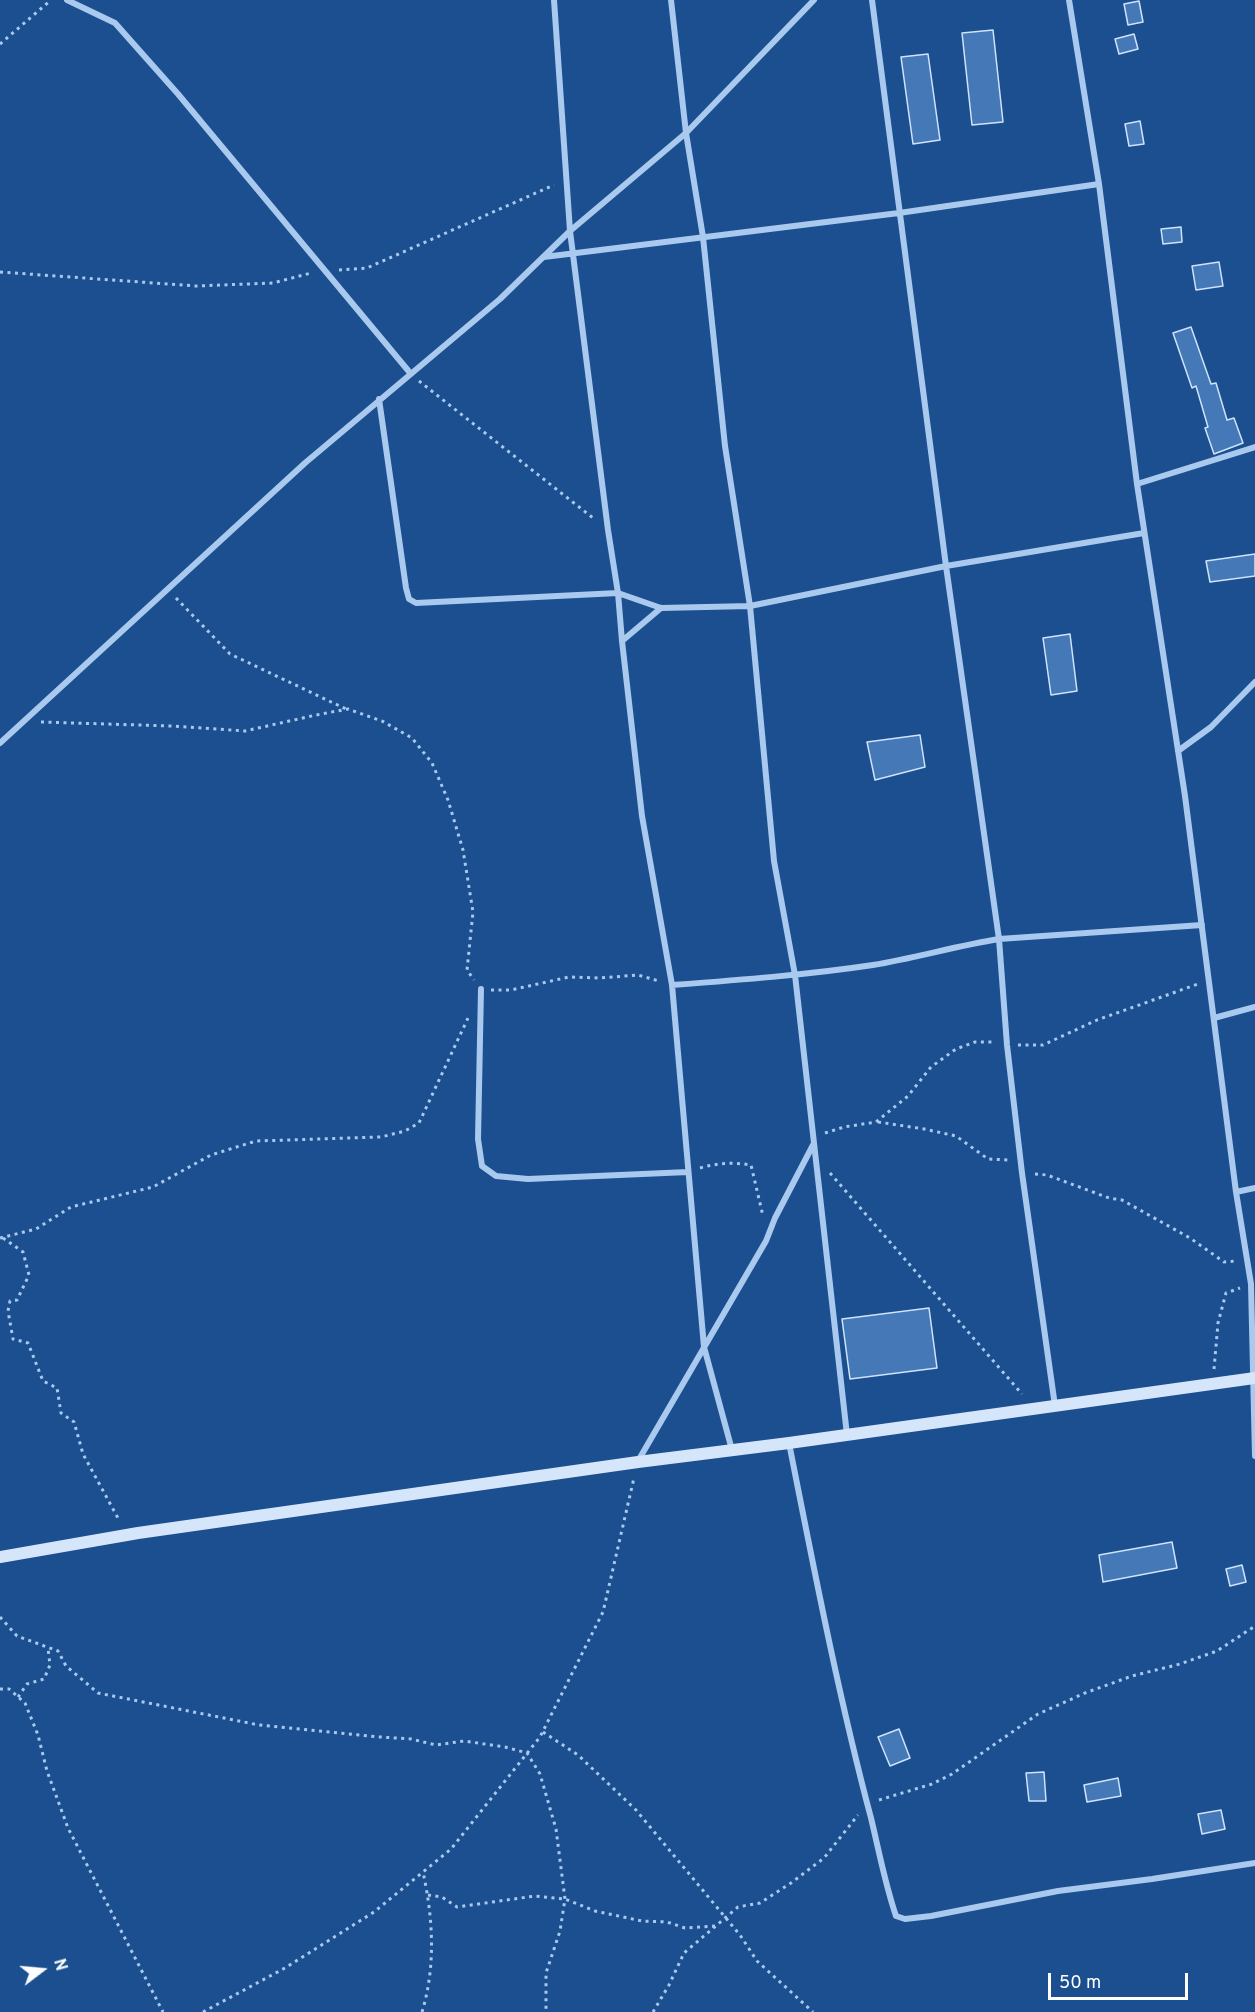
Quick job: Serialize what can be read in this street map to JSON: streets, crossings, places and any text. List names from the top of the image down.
{
  "scale_bar": "50 m",
  "north": "right"
}
